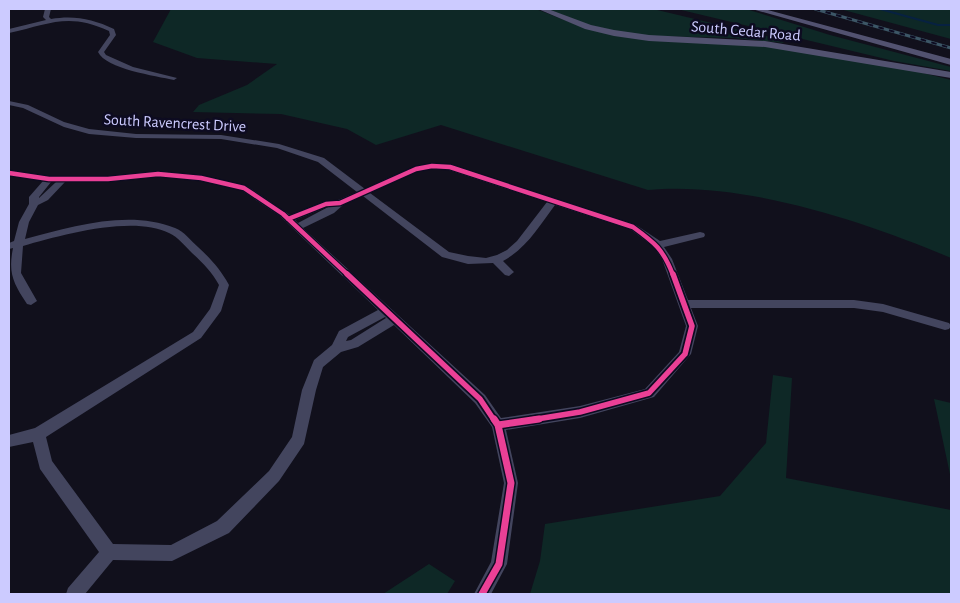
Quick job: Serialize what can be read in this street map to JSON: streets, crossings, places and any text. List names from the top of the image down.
{
  "streets": {
    "street": ["South Cedar Road", "South Ravencrest Drive"]
  }
}
